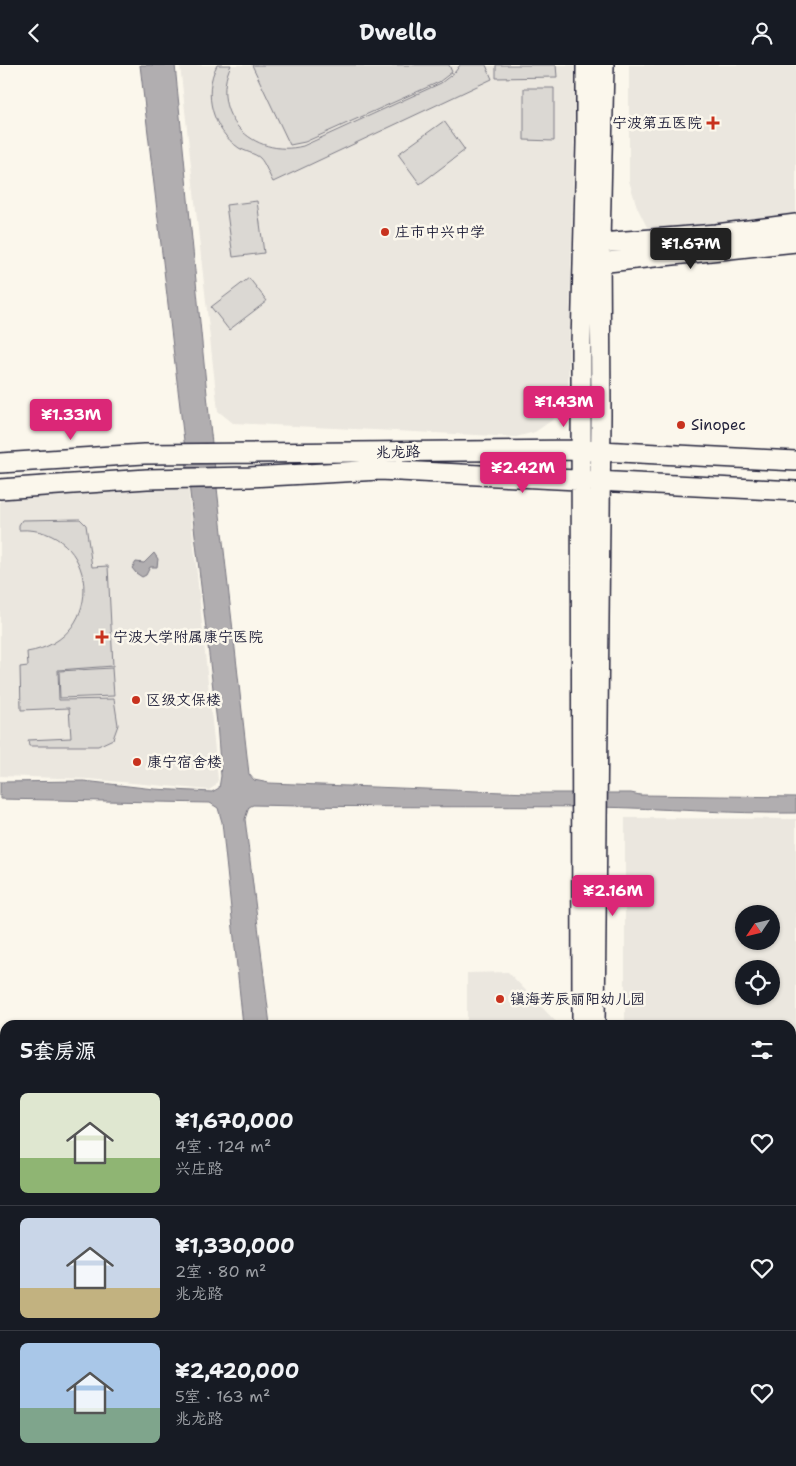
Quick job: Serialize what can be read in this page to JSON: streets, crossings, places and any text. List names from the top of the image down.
{
  "streets": {
    "street": ["兆龙路"]
  },
  "places": {
    "health": ["宁波第五医院", "宁波大学附属康宁医院"],
    "other": [
      "庄市中兴中学",
      "Sinopec",
      "区级文保楼",
      "康宁宿舍楼",
      "镇海芳辰丽阳幼儿园"
    ]
  },
  "north": "bottom left",
  "page": {
    "header": "Dwello",
    "price": [
      "¥1.67M",
      "¥1.43M",
      "¥1.33M",
      "¥2.42M",
      "¥2.16M"
    ],
    "heading": "5套房源",
    "list": [
      {
        "name": "¥1,670,000",
        "note": "4室 · 124 m² · 兴庄路"
      },
      {
        "name": "¥1,330,000",
        "note": "2室 · 80 m² · 兆龙路"
      },
      {
        "name": "¥2,420,000",
        "note": "5室 · 163 m² · 兆龙路"
      }
    ]
  }
}
